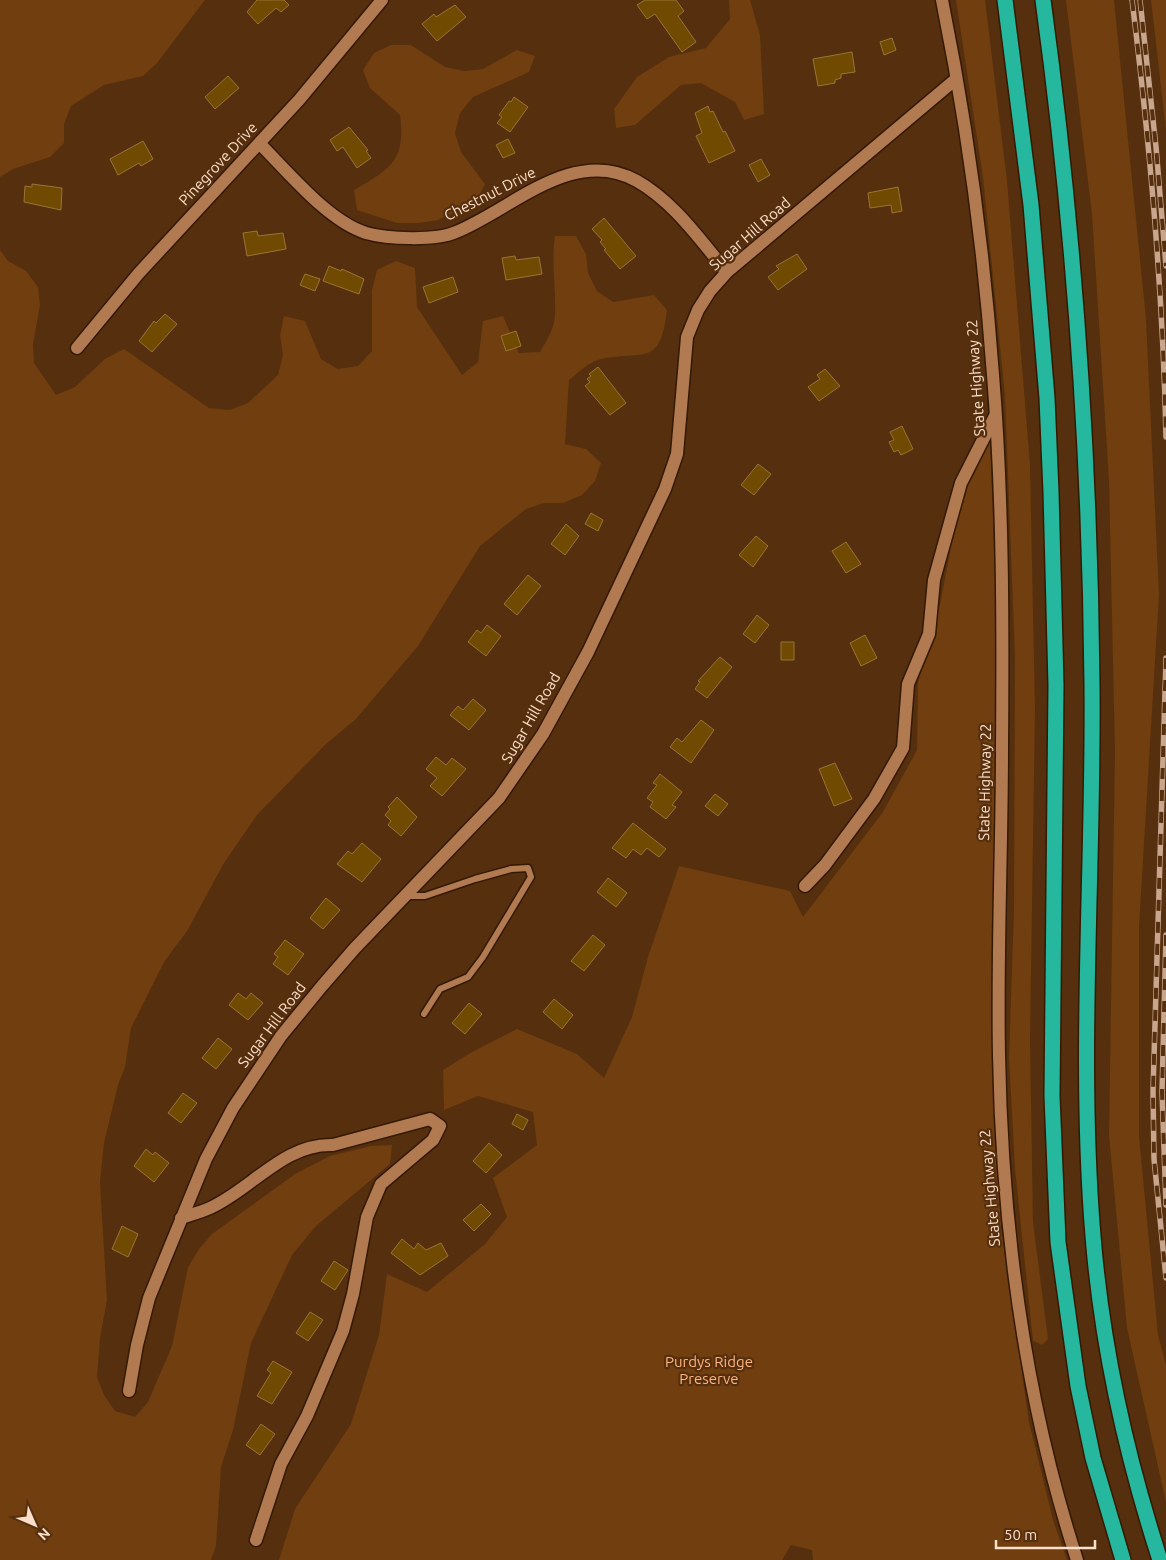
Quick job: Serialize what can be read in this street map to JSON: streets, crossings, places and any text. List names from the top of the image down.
{
  "streets": {
    "street": [
      "Pinegrove Drive",
      "Chestnut Drive",
      "Sugar Hill Road",
      "State Highway 22"
    ]
  },
  "crossings": [
    ["Pinegrove Drive", "Chestnut Drive"],
    ["Chestnut Drive", "Sugar Hill Road"],
    ["Sugar Hill Road", "State Highway 22"]
  ],
  "parks": ["Purdys Ridge Preserve"],
  "scale_bar": "50 m",
  "north": "bottom right"
}
